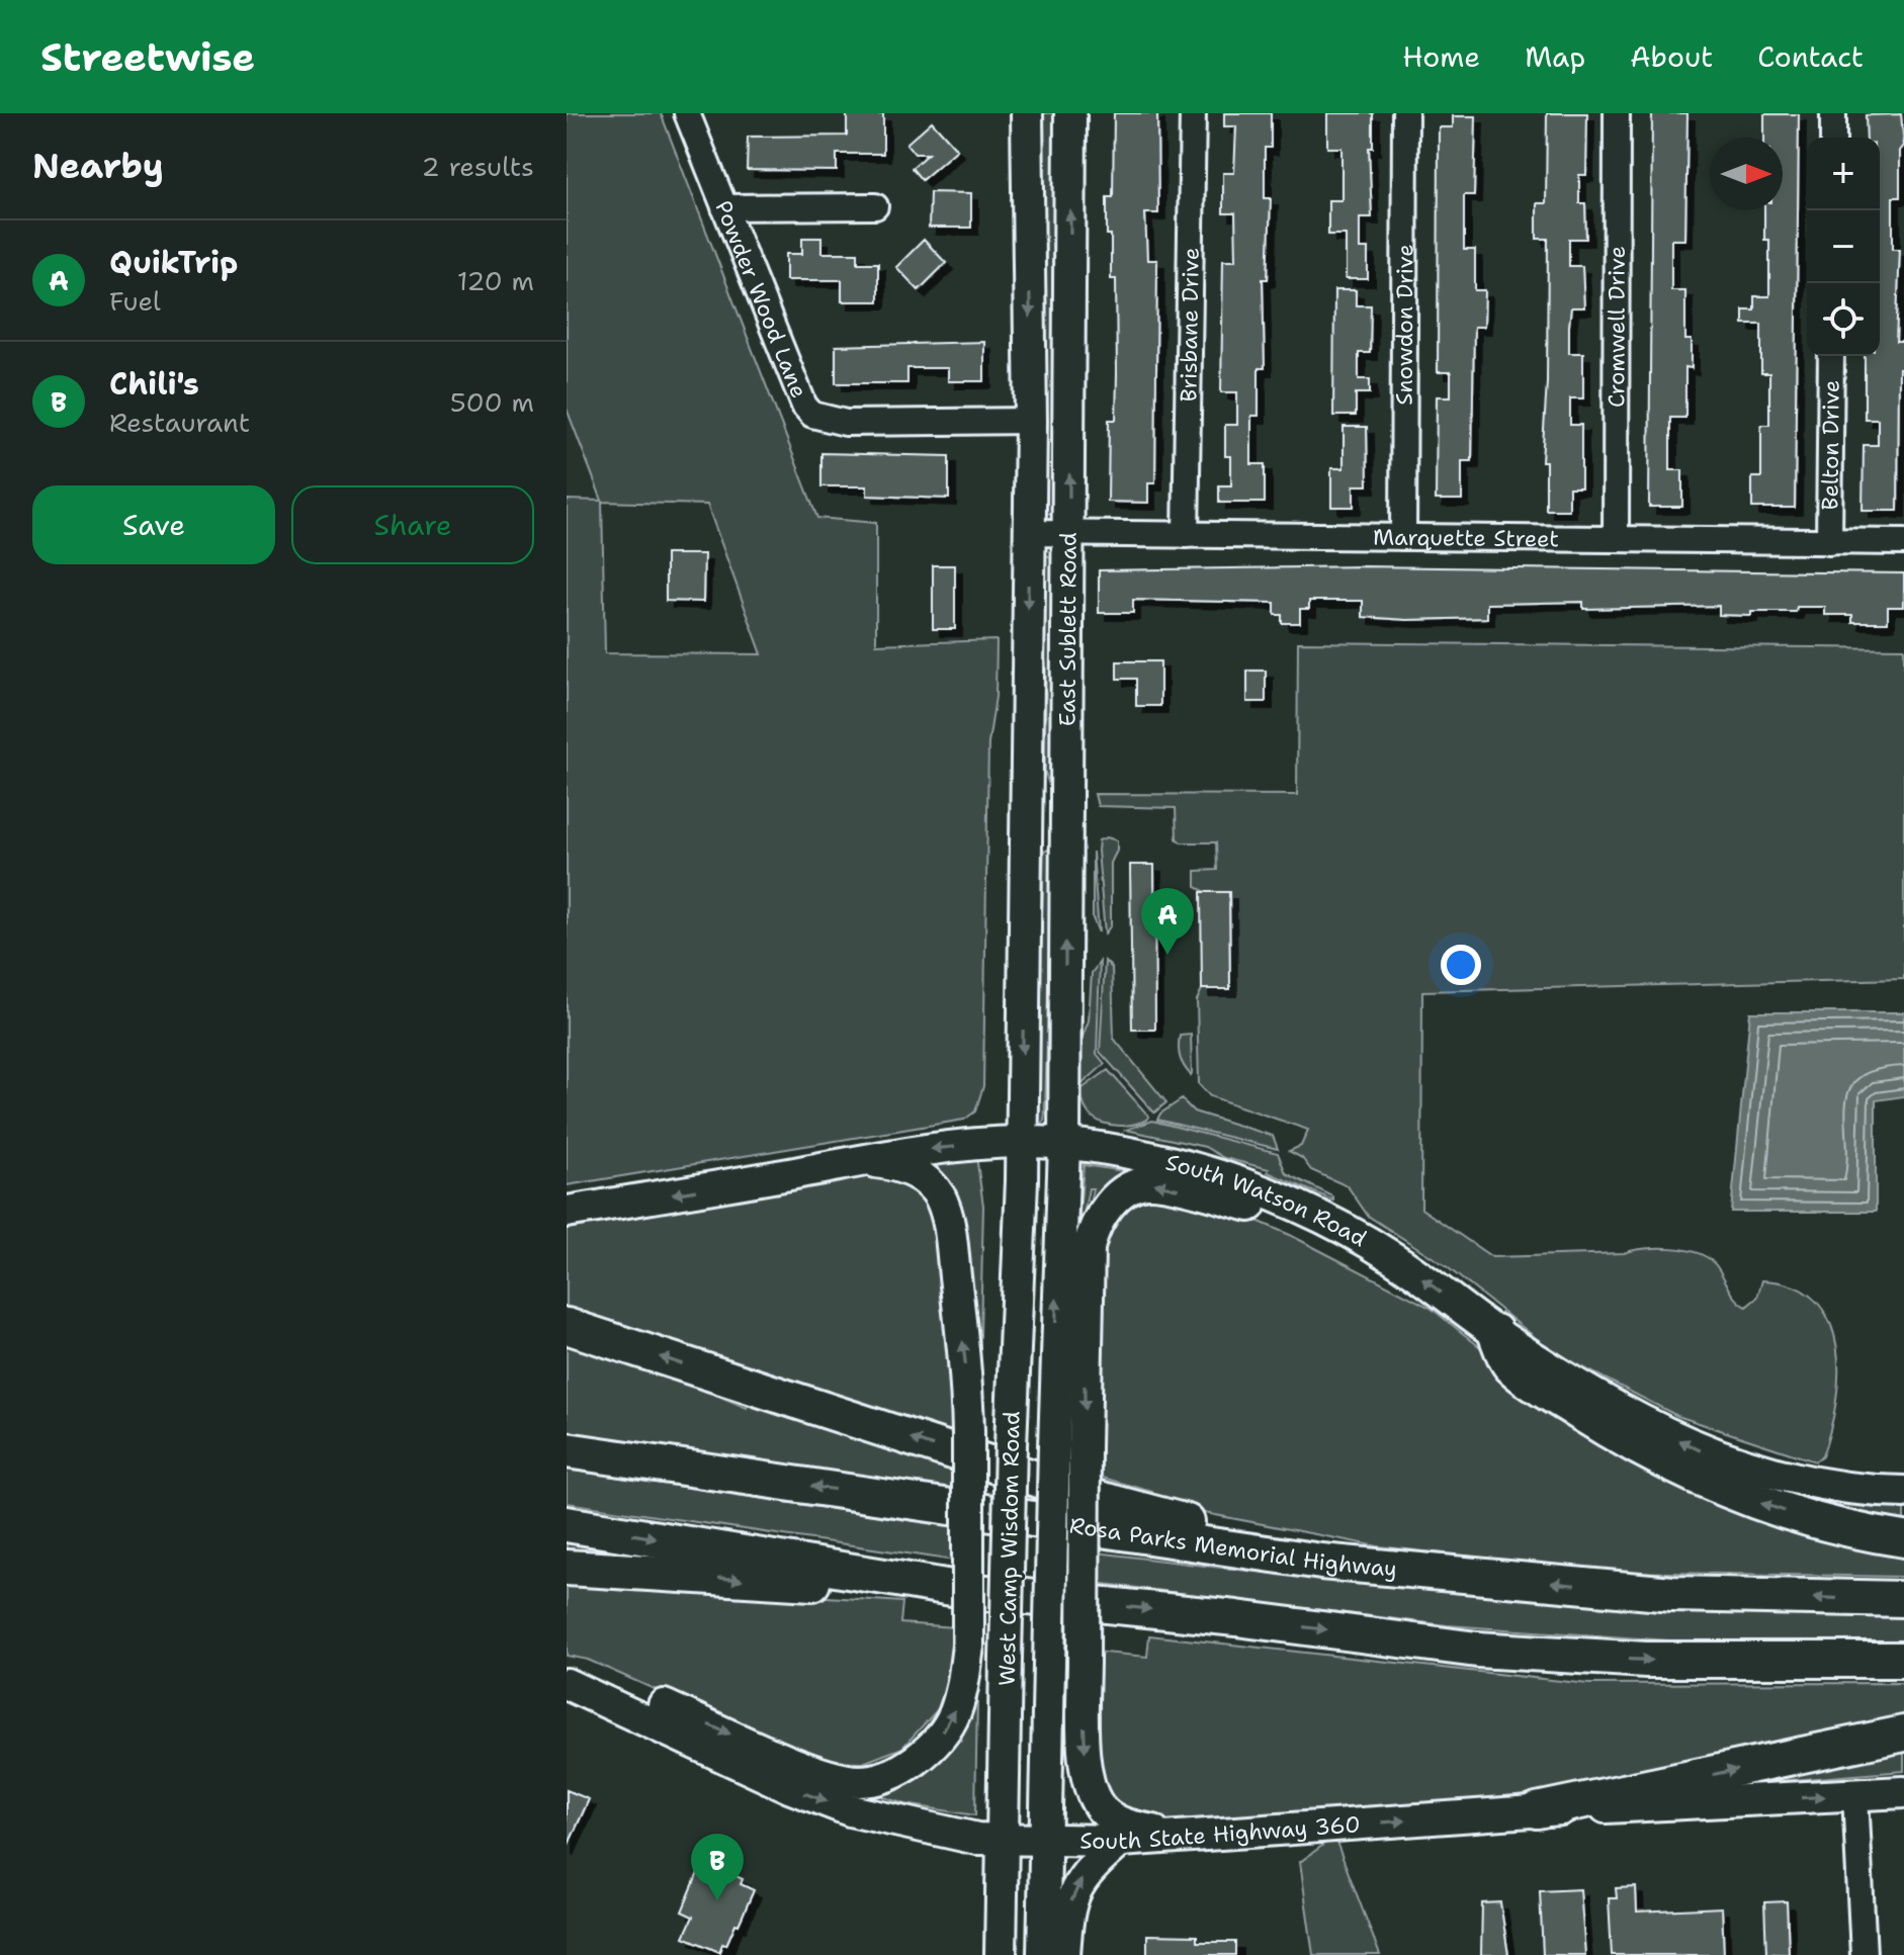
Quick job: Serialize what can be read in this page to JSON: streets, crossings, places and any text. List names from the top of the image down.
{
  "streets": {
    "highway": ["Rosa Parks Memorial Highway"],
    "main road": [
      "East Sublett Road",
      "South Watson Road",
      "West Camp Wisdom Road",
      "South State Highway 360"
    ],
    "street": [
      "Powder Wood Lane",
      "Brisbane Drive",
      "Snowdon Drive",
      "Cromwell Drive",
      "Belton Drive",
      "Marquette Street"
    ]
  },
  "crossings": [
    ["Powder Wood Lane", "East Sublett Road"],
    ["Brisbane Drive", "Marquette Street"],
    ["Snowdon Drive", "Marquette Street"],
    ["Cromwell Drive", "Marquette Street"],
    ["Belton Drive", "Marquette Street"],
    ["Marquette Street", "East Sublett Road"],
    ["East Sublett Road", "South Watson Road"],
    ["East Sublett Road", "West Camp Wisdom Road"],
    ["South Watson Road", "West Camp Wisdom Road"],
    ["West Camp Wisdom Road", "South State Highway 360"]
  ],
  "one_way": ["South Watson Road", "South State Highway 360"],
  "north": "right",
  "page": {
    "header": "Streetwise",
    "nav": [
      "Home",
      "Map",
      "About",
      "Contact"
    ],
    "heading": ["Nearby", "2 results"],
    "map_buttons": ["+", "−"],
    "list": [
      {
        "mark": "A",
        "name": "QuikTrip",
        "note": "Fuel",
        "value": "120 m"
      },
      {
        "mark": "B",
        "name": "Chili's",
        "note": "Restaurant",
        "value": "500 m"
      }
    ],
    "buttons": ["Save", "Share"],
    "pins": ["A", "B"]
  }
}
